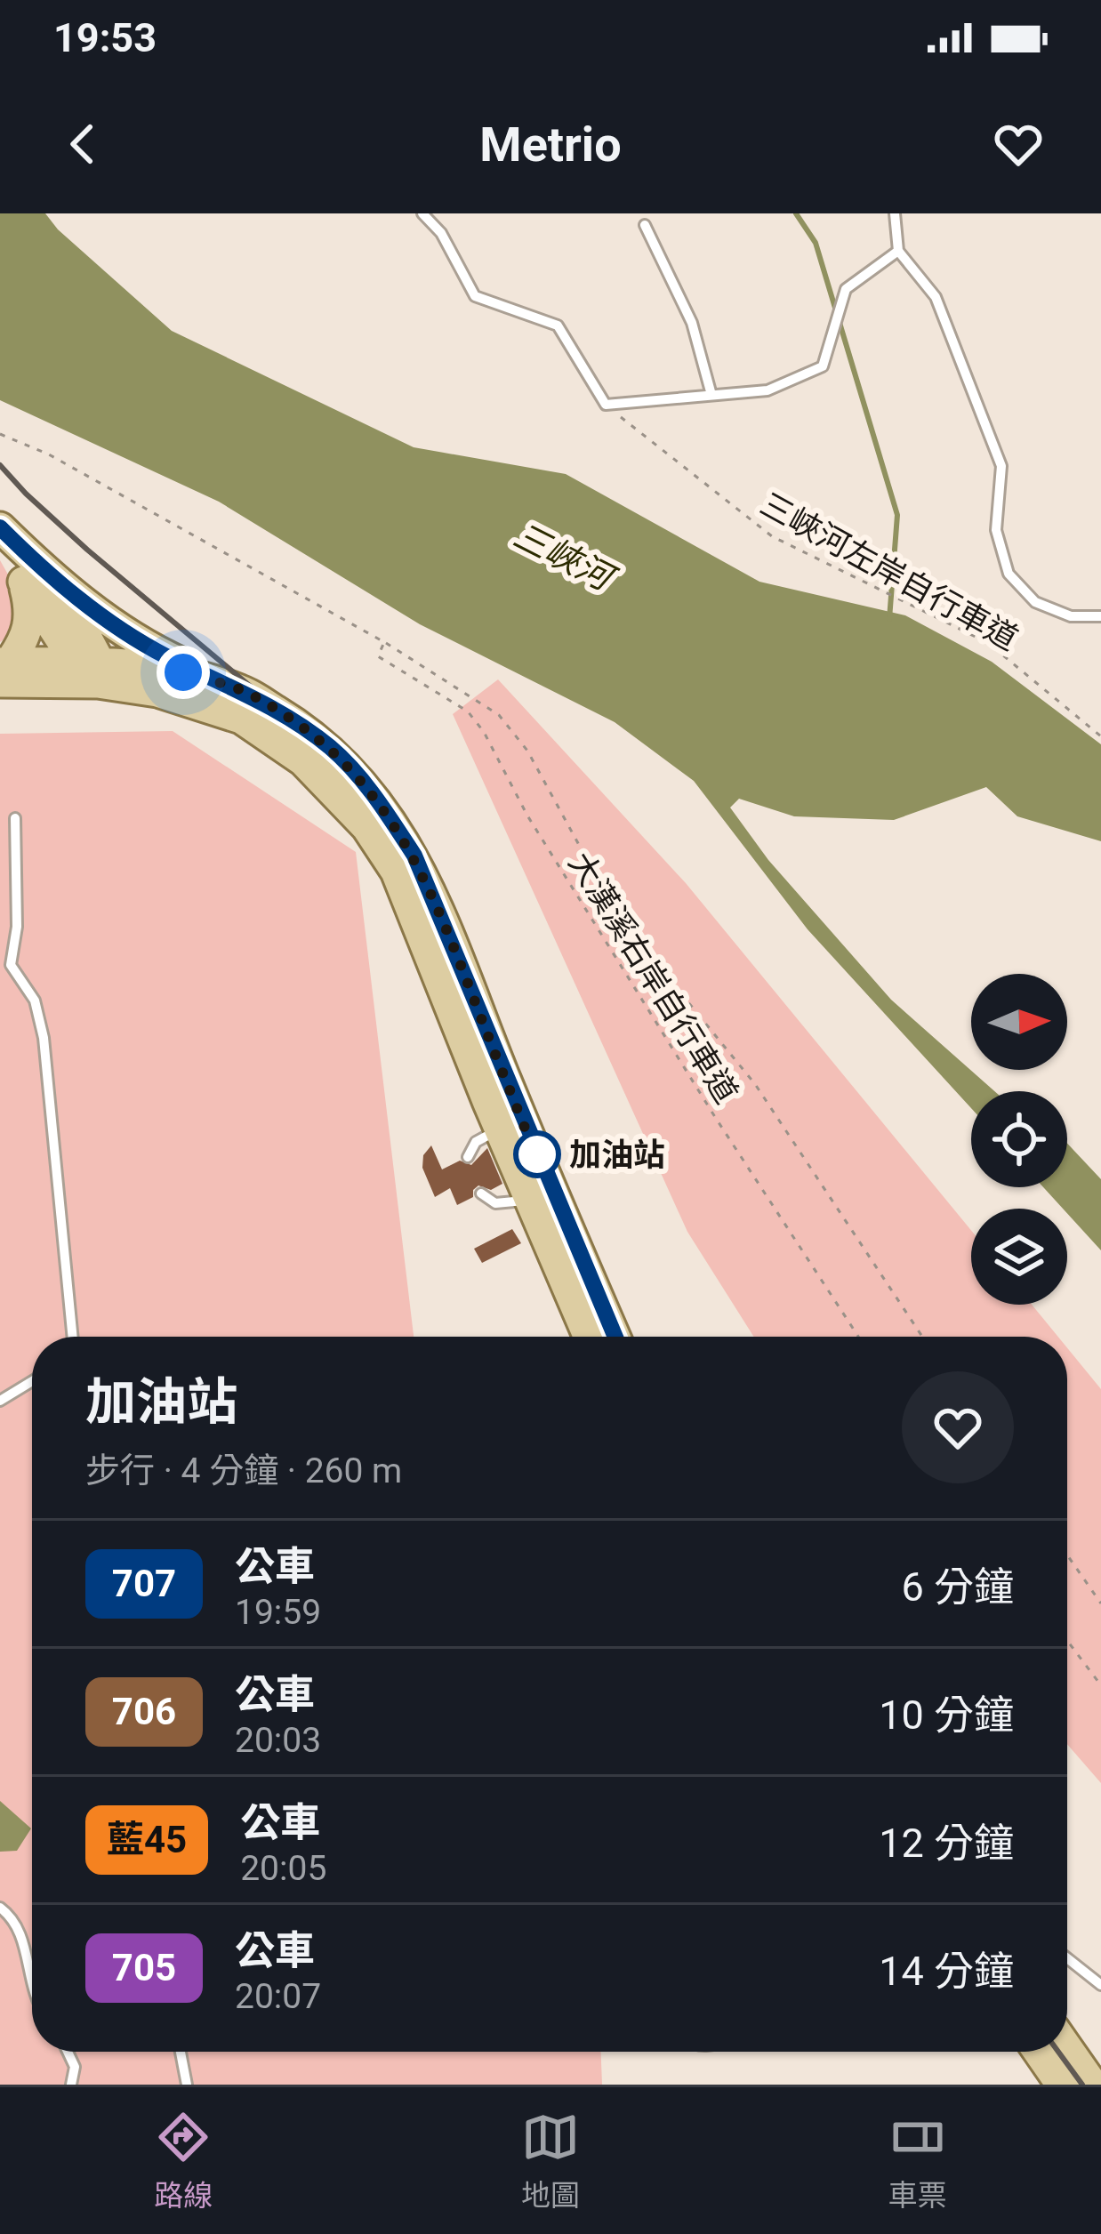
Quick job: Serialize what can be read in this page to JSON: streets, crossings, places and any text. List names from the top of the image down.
{
  "streets": {
    "path": ["三峽河左岸自行車道", "大漢溪右岸自行車道"]
  },
  "water": ["三峽河"],
  "places": ["加油站"],
  "lines": ["bus line 707"],
  "north": "right",
  "page": {
    "status": "19:53",
    "header": "Metrio",
    "heading": ["加油站", "步行 · 4 分鐘 · 260 m"],
    "list": [
      {
        "mark": "707",
        "name": "公車",
        "note": "19:59",
        "value": "6 分鐘"
      },
      {
        "mark": "706",
        "name": "公車",
        "note": "20:03",
        "value": "10 分鐘"
      },
      {
        "mark": "藍45",
        "name": "公車",
        "note": "20:05",
        "value": "12 分鐘"
      },
      {
        "mark": "705",
        "name": "公車",
        "note": "20:07",
        "value": "14 分鐘"
      }
    ],
    "tabs": ["路線", "地圖", "車票"]
  }
}
